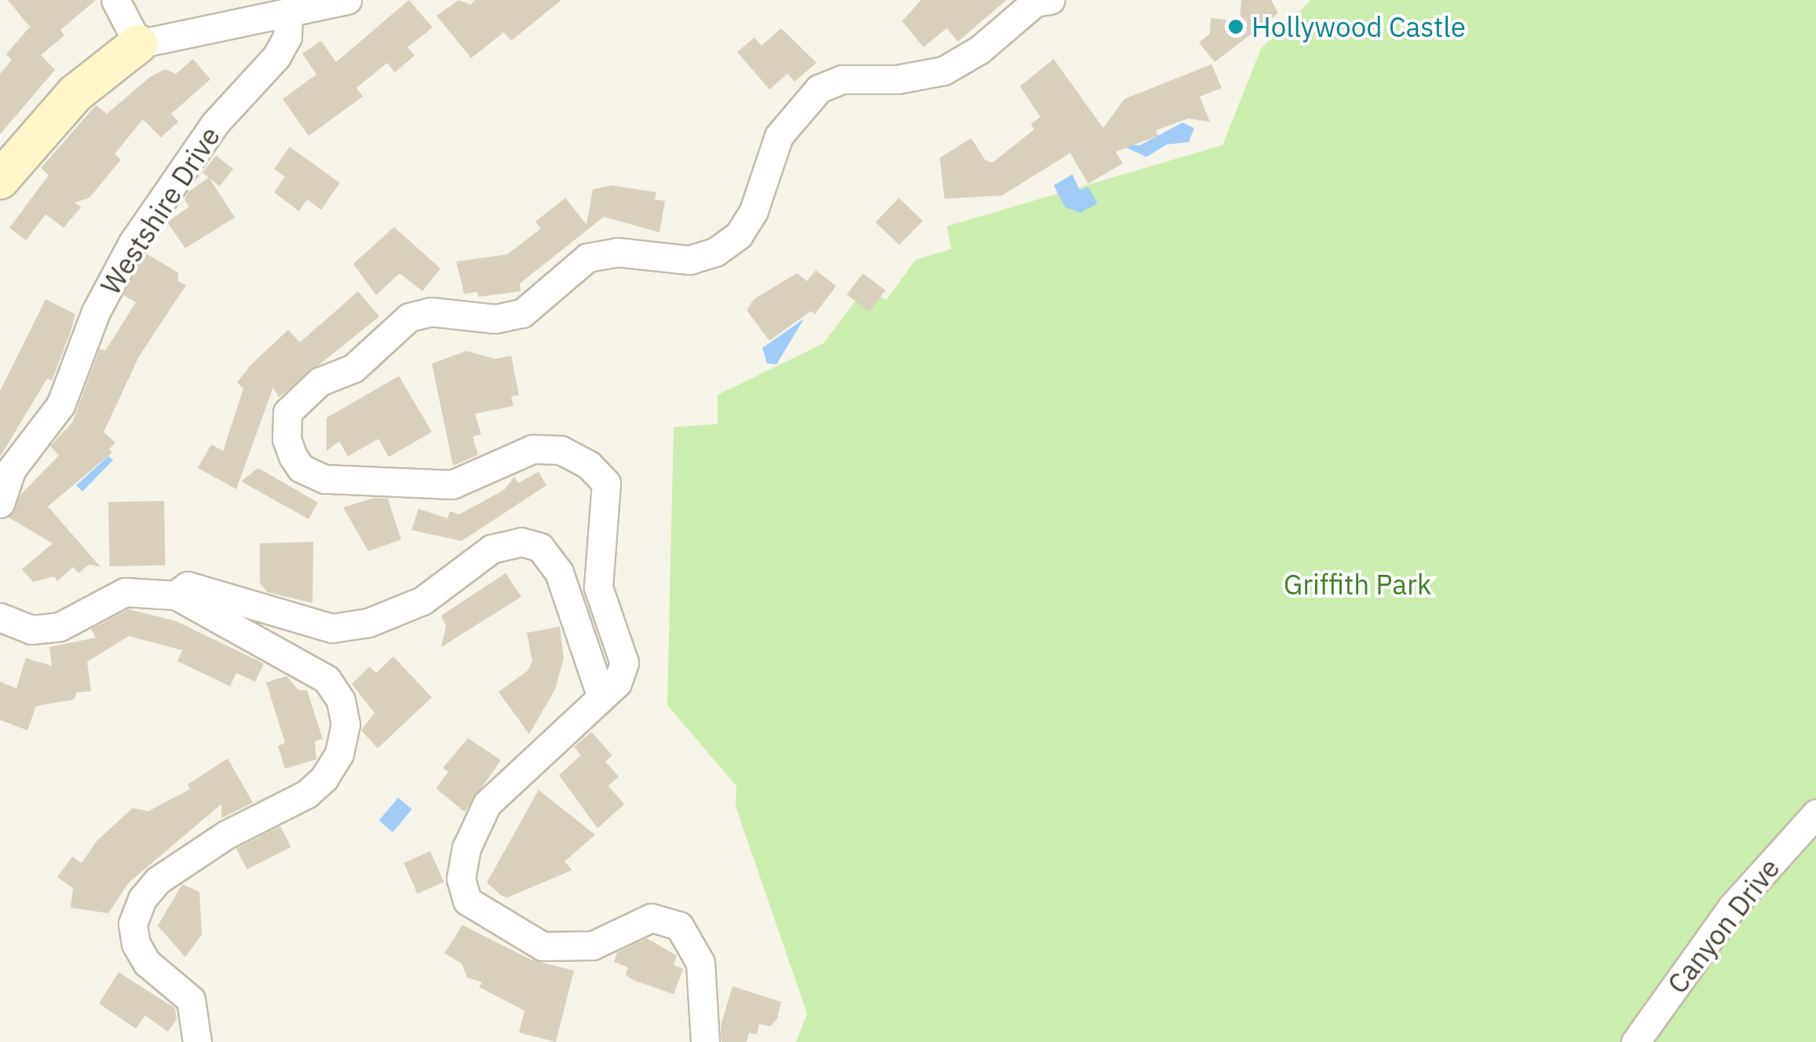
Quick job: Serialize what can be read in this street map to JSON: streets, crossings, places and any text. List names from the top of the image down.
{
  "streets": {
    "street": ["Westshire Drive", "Canyon Drive"]
  },
  "parks": ["Griffith Park"],
  "places": ["Hollywood Castle"]
}
